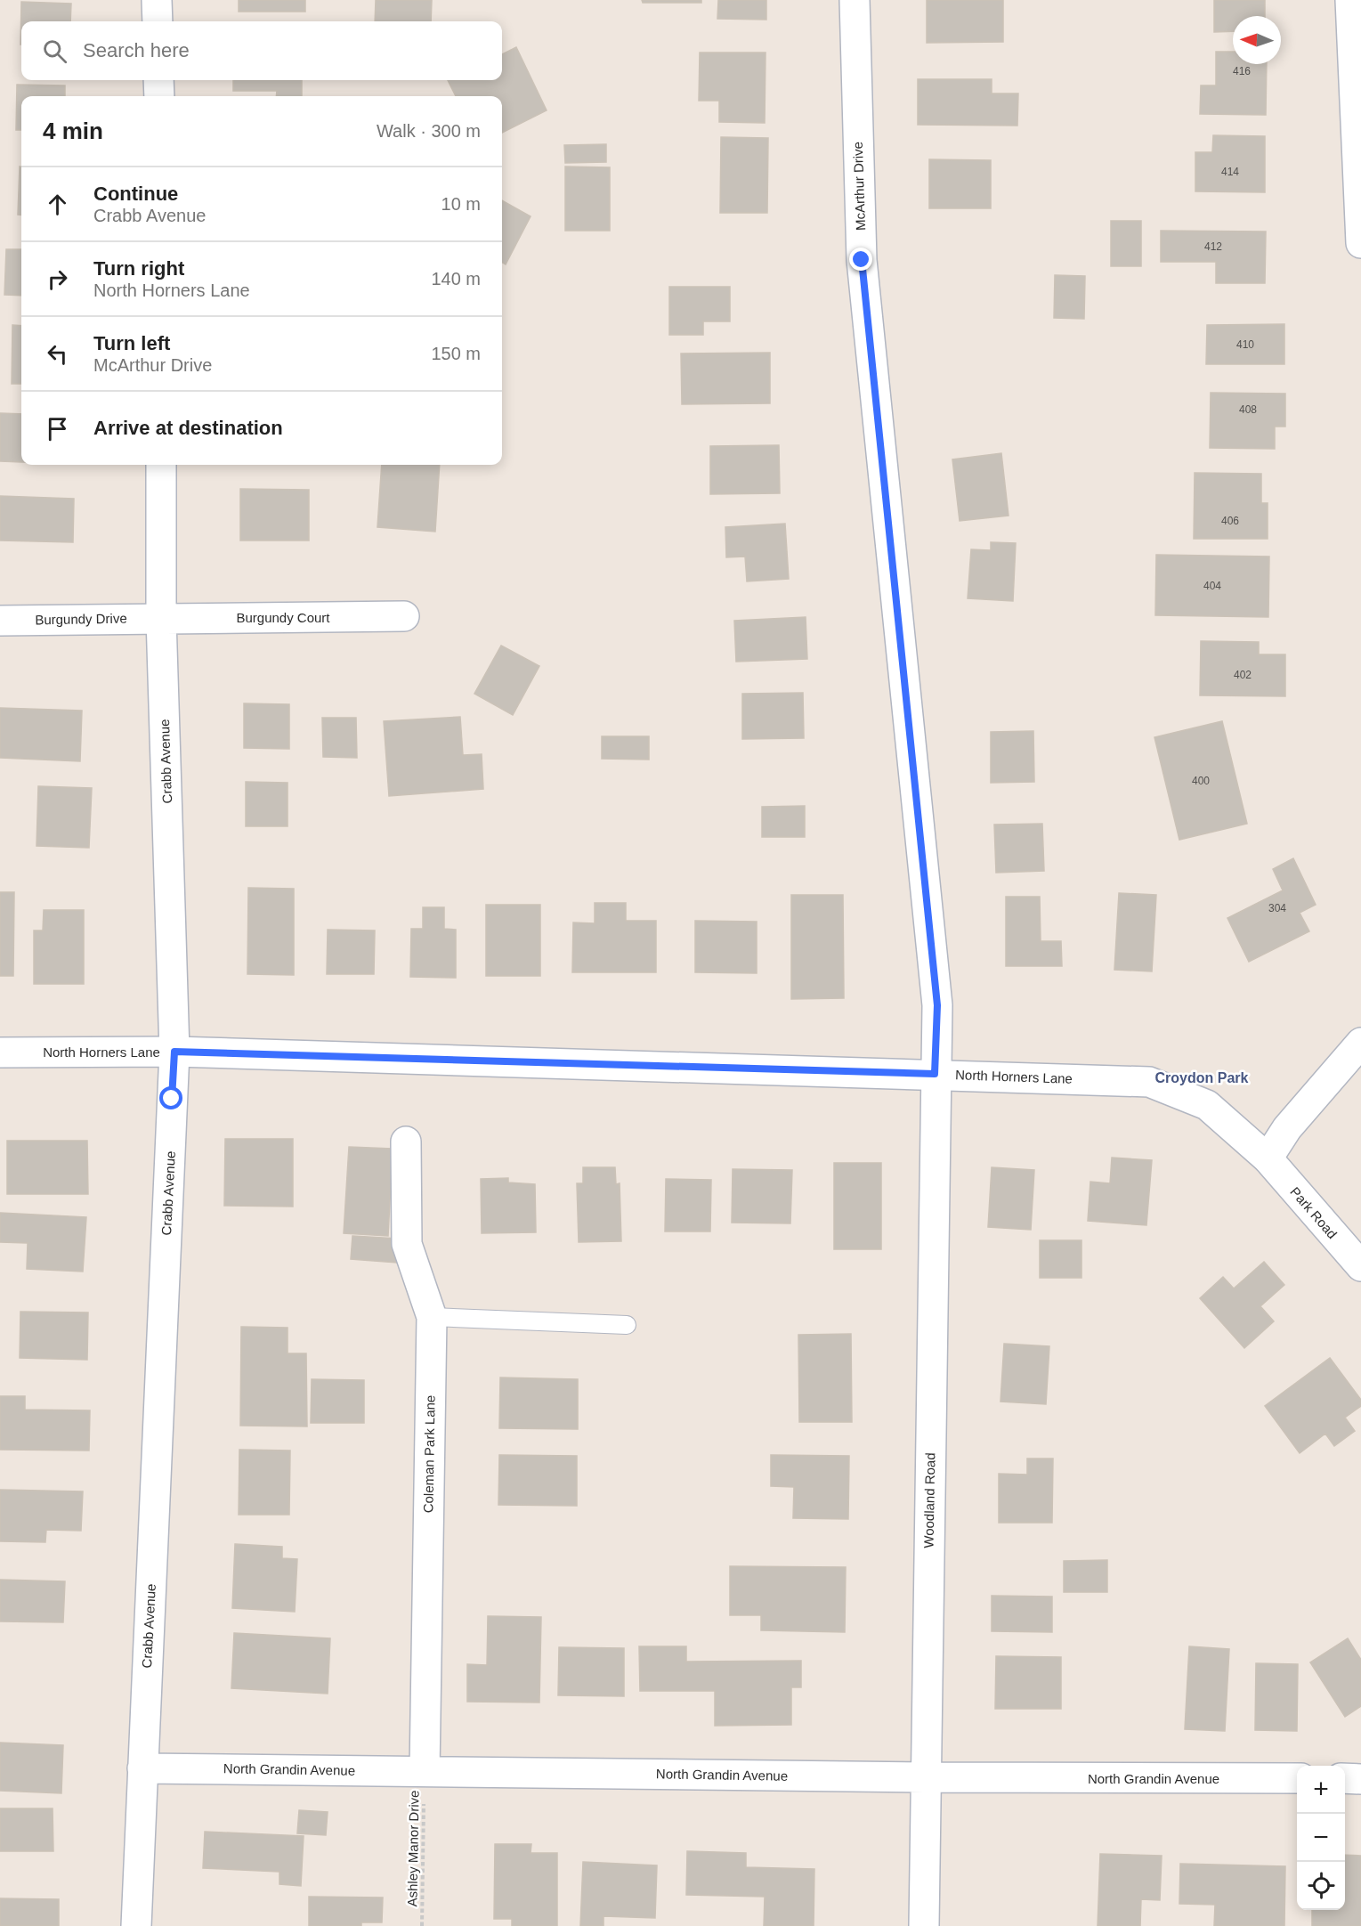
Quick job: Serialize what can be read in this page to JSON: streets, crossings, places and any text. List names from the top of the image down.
{
  "streets": {
    "street": [
      "McArthur Drive",
      "Burgundy Court",
      "Burgundy Drive",
      "Crabb Avenue",
      "North Horners Lane",
      "Park Road",
      "Coleman Park Lane",
      "Woodland Road",
      "North Grandin Avenue"
    ],
    "path": ["Ashley Manor Drive"]
  },
  "crossings": [
    ["McArthur Drive", "North Horners Lane"],
    ["McArthur Drive", "Woodland Road"],
    ["Burgundy Court", "Burgundy Drive"],
    ["Burgundy Court", "Crabb Avenue"],
    ["Burgundy Drive", "Crabb Avenue"],
    ["Crabb Avenue", "North Horners Lane"],
    ["Crabb Avenue", "North Grandin Avenue"],
    ["North Horners Lane", "Park Road"],
    ["North Horners Lane", "Woodland Road"],
    ["Coleman Park Lane", "North Grandin Avenue"],
    ["Coleman Park Lane", "Ashley Manor Drive"],
    ["Woodland Road", "North Grandin Avenue"],
    ["North Grandin Avenue", "Ashley Manor Drive"]
  ],
  "districts": ["Croydon Park"],
  "house_numbers": [
    "416",
    "414",
    "412",
    "410",
    "408",
    "406",
    "404",
    "402",
    "400",
    "304"
  ],
  "north": "left",
  "page": {
    "search": "Search here",
    "heading": ["4 min", "Walk · 300 m"],
    "list": [
      ["Continue", "Crabb Avenue", "10 m"],
      ["Turn right", "North Horners Lane", "140 m"],
      ["Turn left", "McArthur Drive", "150 m"],
      "Arrive at destination"
    ],
    "map_buttons": ["+", "−"]
  }
}
